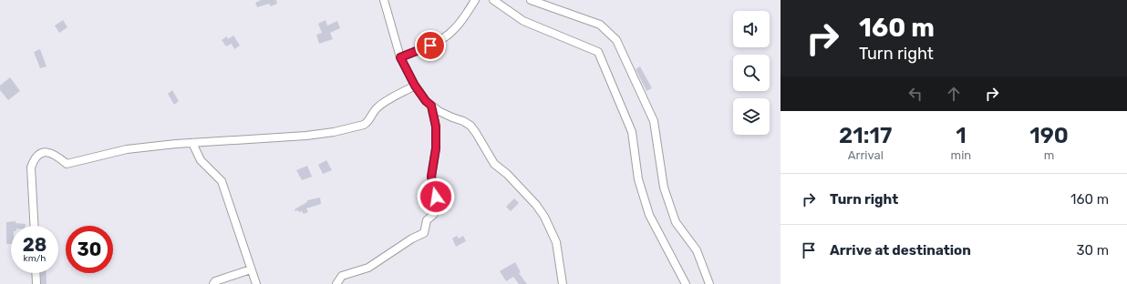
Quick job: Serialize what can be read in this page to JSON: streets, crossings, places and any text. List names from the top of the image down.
{
  "page": {
    "turn": ["160 m", "Turn right"],
    "eta": [
      "21:17",
      "Arrival",
      "1",
      "min",
      "190",
      "m"
    ],
    "list": [
      {
        "name": "Turn right",
        "value": "160 m"
      },
      {
        "name": "Arrive at destination",
        "value": "30 m"
      }
    ],
    "speed": "28 km/h",
    "limit": "30"
  }
}
